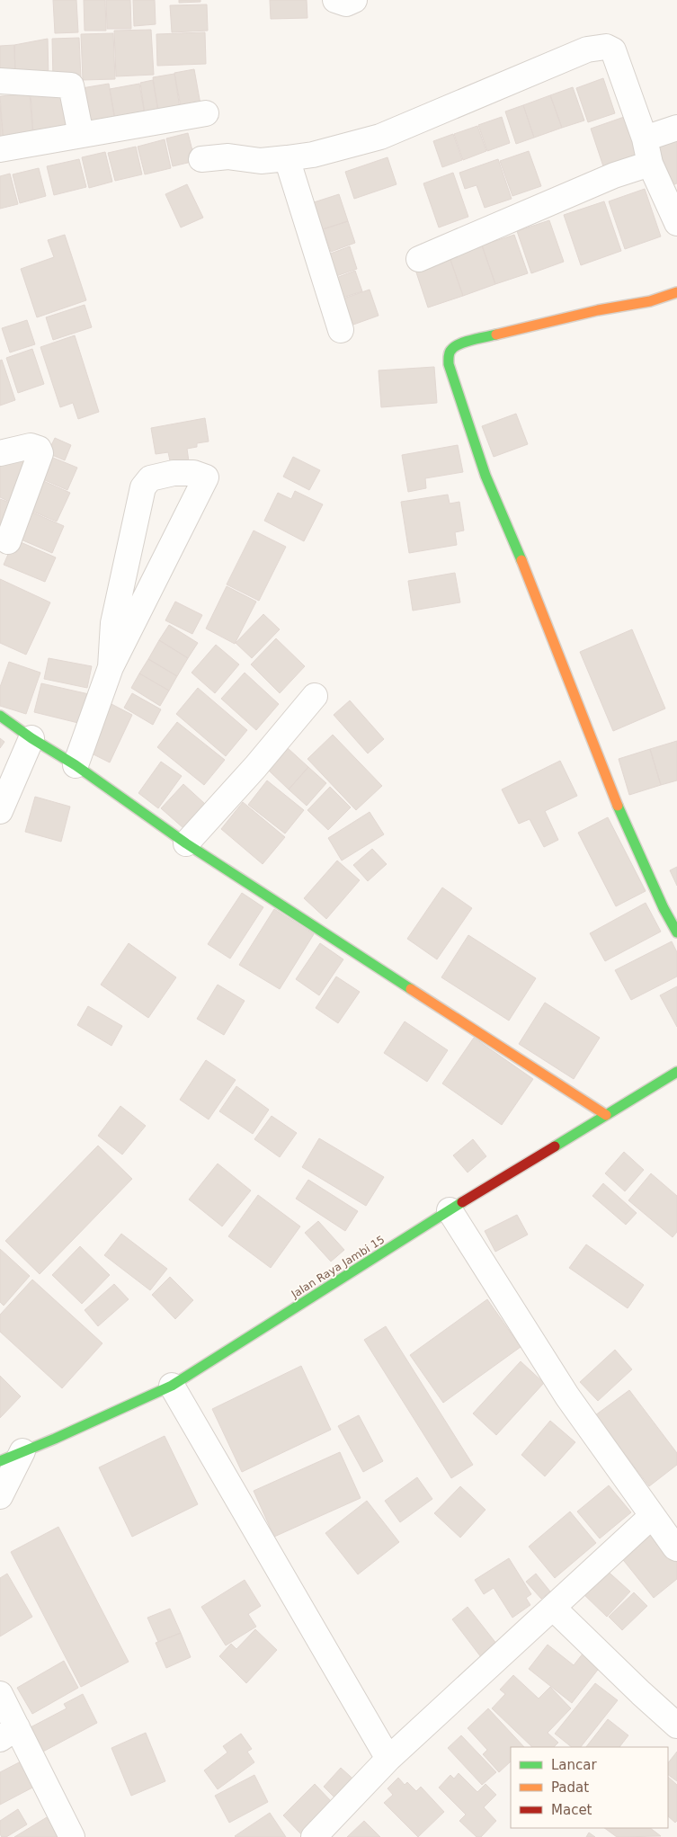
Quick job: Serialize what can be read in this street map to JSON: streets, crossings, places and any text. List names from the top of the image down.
{
  "streets": {
    "main road": ["Jalan Raya Jambi 15"]
  },
  "legend": ["Lancar", "Padat", "Macet"]
}
